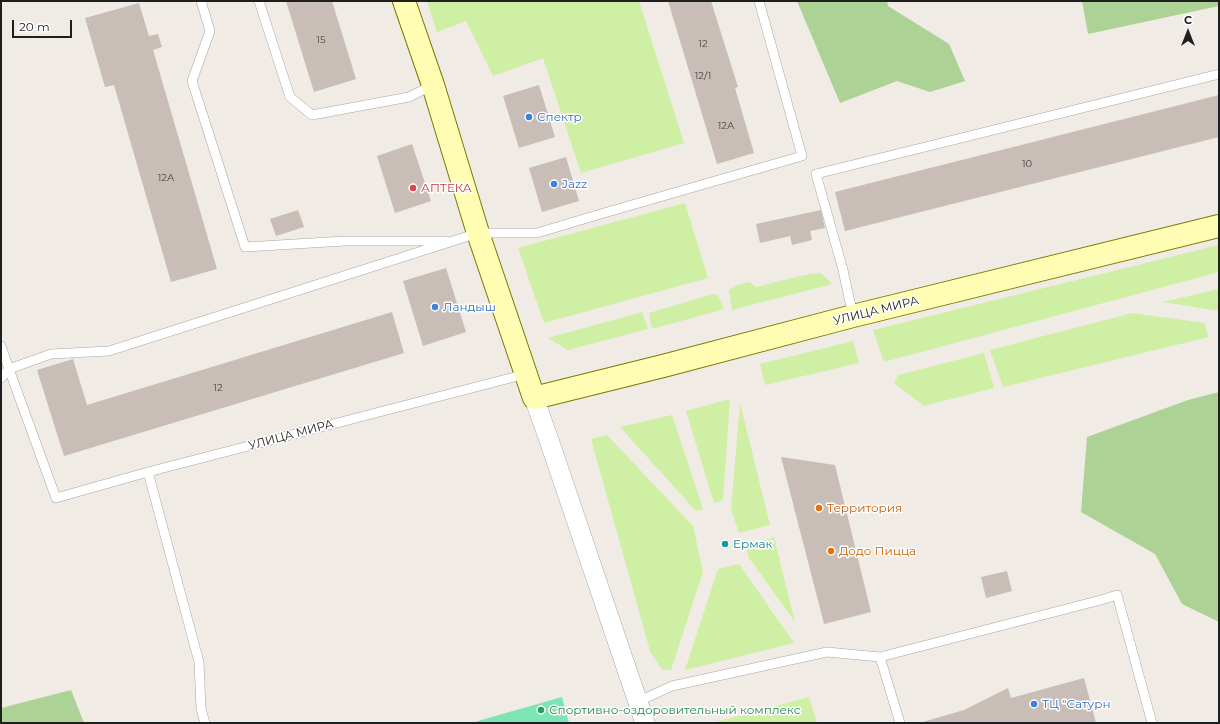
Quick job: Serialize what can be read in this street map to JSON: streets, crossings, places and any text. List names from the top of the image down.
{
  "streets": {
    "street": ["УЛИЦА МИРА"]
  },
  "places": [
    "Спектр",
    "Jazz",
    "АПТЕКА",
    "Ландыш",
    "Территория",
    "Ермак",
    "Додо Пицца",
    "ТЦ \"Сатурн",
    "Спортивно-оздоровительный комплекс"
  ],
  "house_numbers": [
    "15",
    "12",
    "12/1",
    "12А",
    "10",
    "12А",
    "12"
  ],
  "scale_bar": "20 m",
  "north": "top"
}
